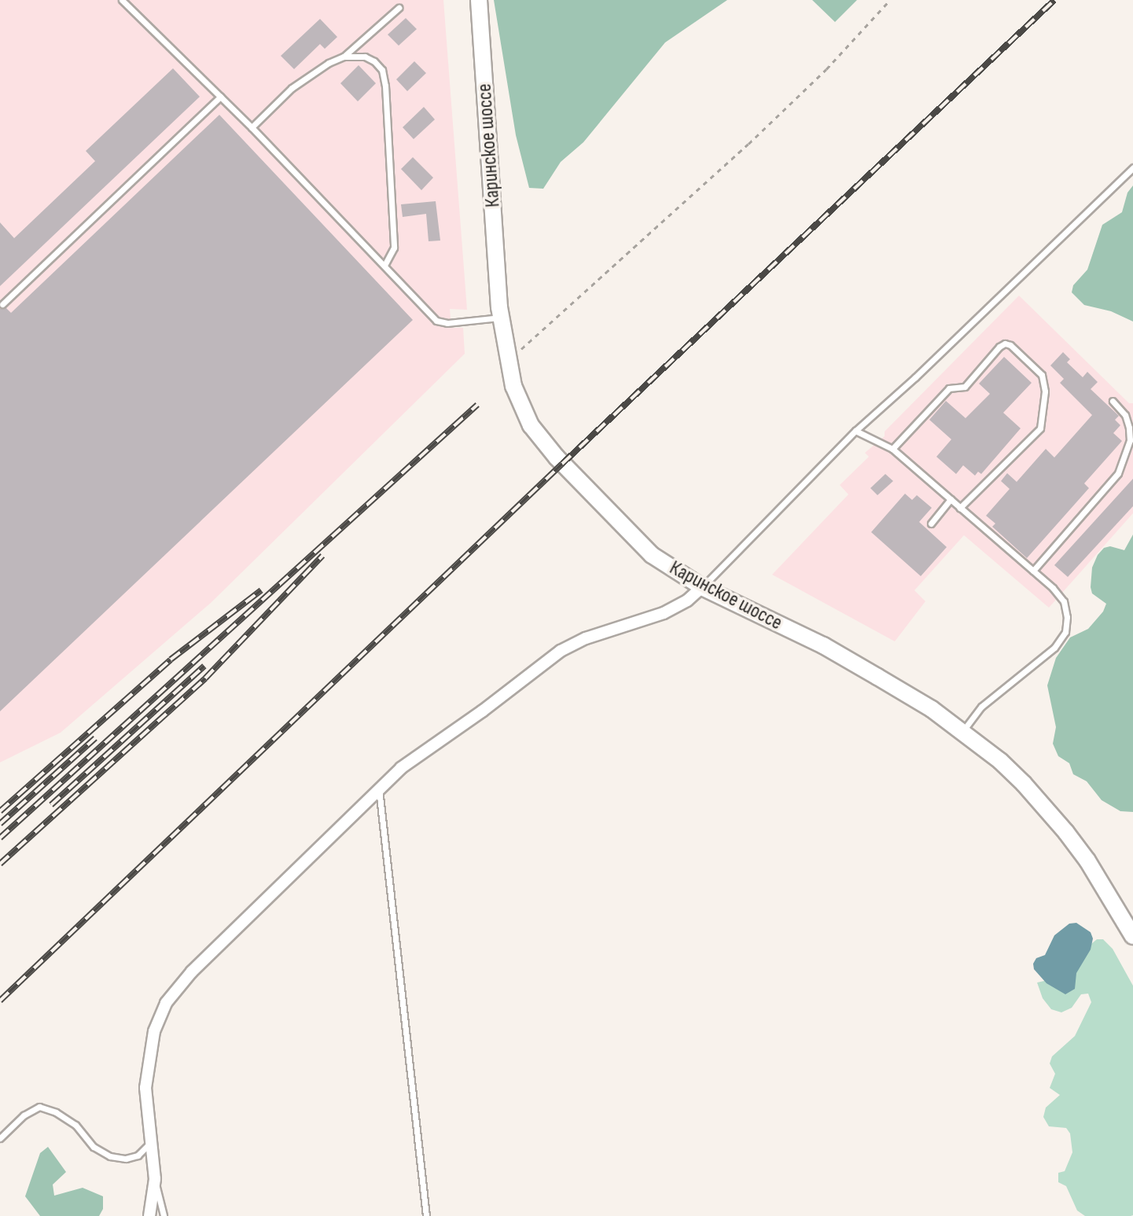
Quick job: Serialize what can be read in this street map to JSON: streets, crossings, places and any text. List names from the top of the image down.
{
  "streets": {
    "street": ["Каринское шоссе"]
  }
}
